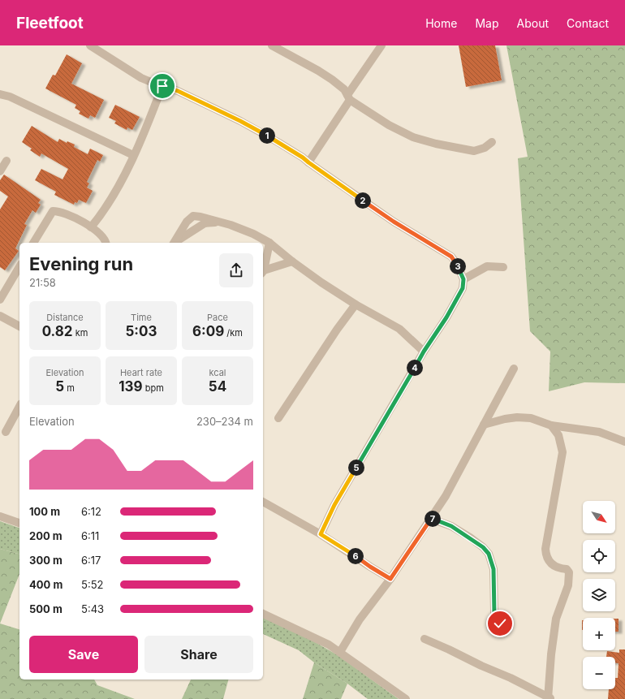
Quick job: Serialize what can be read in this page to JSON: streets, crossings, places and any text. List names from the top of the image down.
{
  "north": "bottom right",
  "page": {
    "header": "Fleetfoot",
    "nav": [
      "Home",
      "Map",
      "About",
      "Contact"
    ],
    "pins": [
      "1",
      "2",
      "3",
      "4",
      "5",
      "7",
      "6"
    ],
    "heading": ["Evening run", "21:58"],
    "stats": [
      ["Distance", "0.82 km"],
      ["Time", "5:03"],
      ["Pace", "6:09 /km"],
      ["Elevation", "5 m"],
      ["Heart rate", "139 bpm"],
      ["kcal", "54"]
    ],
    "chart": ["Elevation", "230–234 m"],
    "list": [
      {
        "name": "100 m",
        "note": "6:12"
      },
      {
        "name": "200 m",
        "note": "6:11"
      },
      {
        "name": "300 m",
        "note": "6:17"
      },
      {
        "name": "400 m",
        "note": "5:52"
      },
      {
        "name": "500 m",
        "note": "5:43"
      }
    ],
    "map_buttons": ["+", "−"],
    "buttons": ["Save", "Share"]
  }
}
